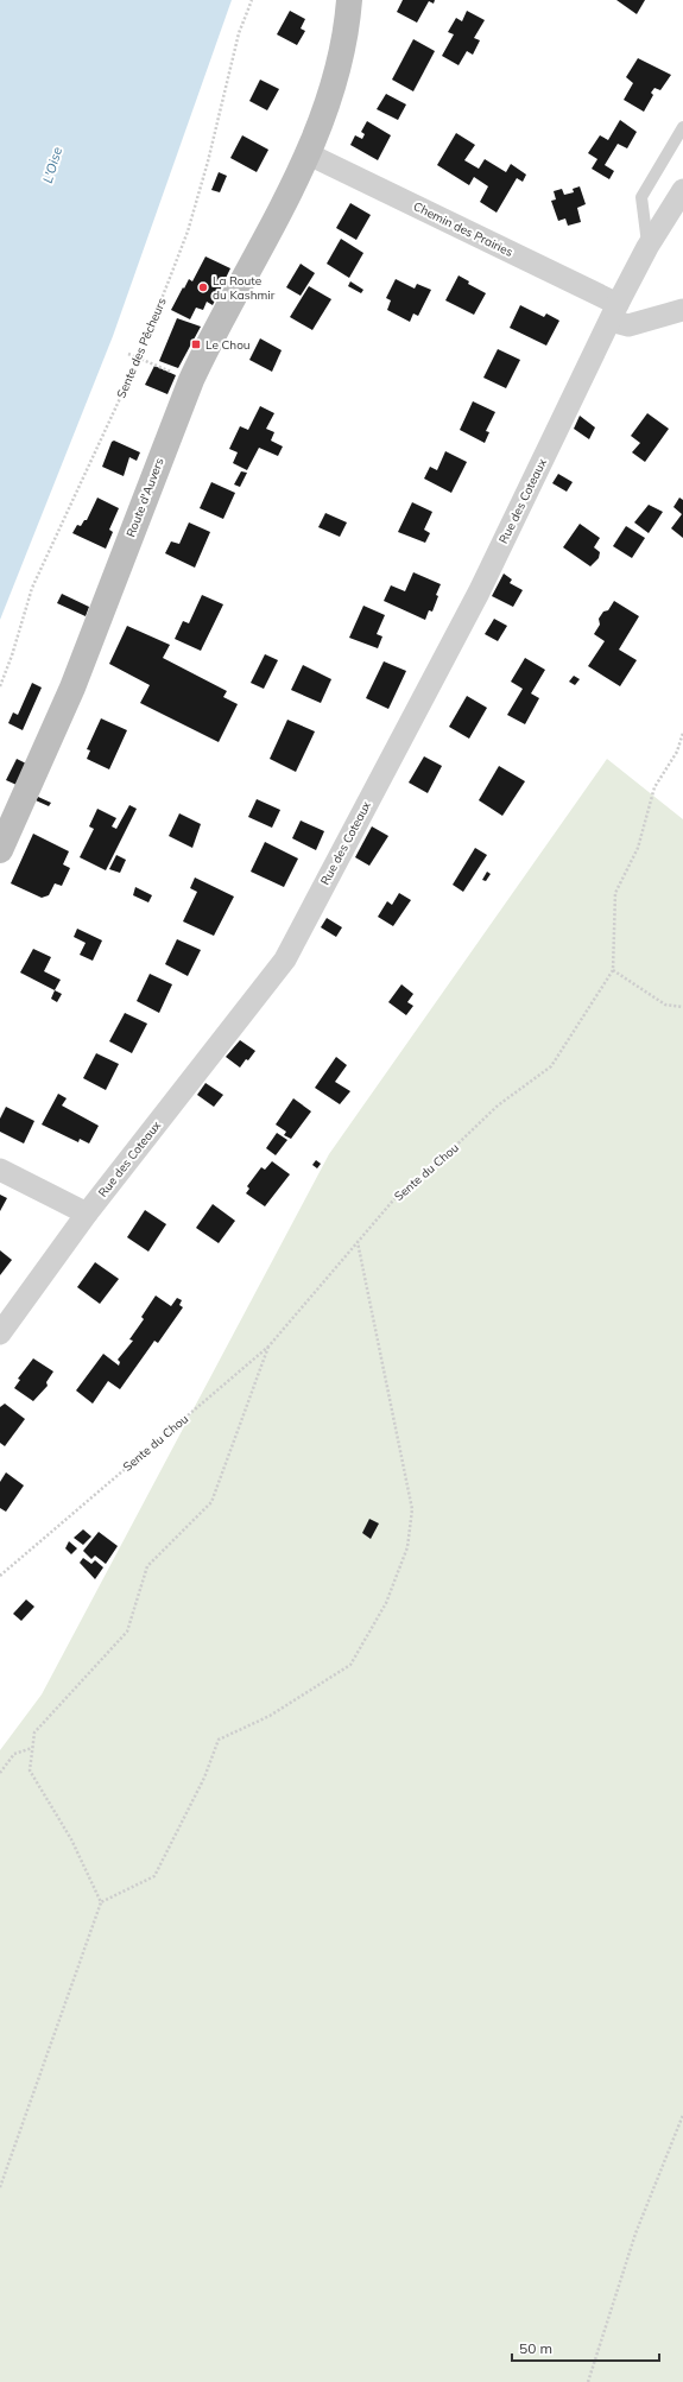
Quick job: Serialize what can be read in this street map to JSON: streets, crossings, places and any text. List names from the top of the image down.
{
  "streets": {
    "main road": ["Route d'Auvers"],
    "street": ["Chemin des Prairies", "Rue des Coteaux"],
    "path": ["Sente des Pêcheurs", "Sente du Chou"]
  },
  "crossings": [
    ["Chemin des Prairies", "Route d'Auvers"],
    ["Chemin des Prairies", "Rue des Coteaux"]
  ],
  "water": ["L'Oise"],
  "places": {
    "other": ["La Route du Kashmir"],
    "transit": ["Le Chou"]
  },
  "scale_bar": "50 m"
}
